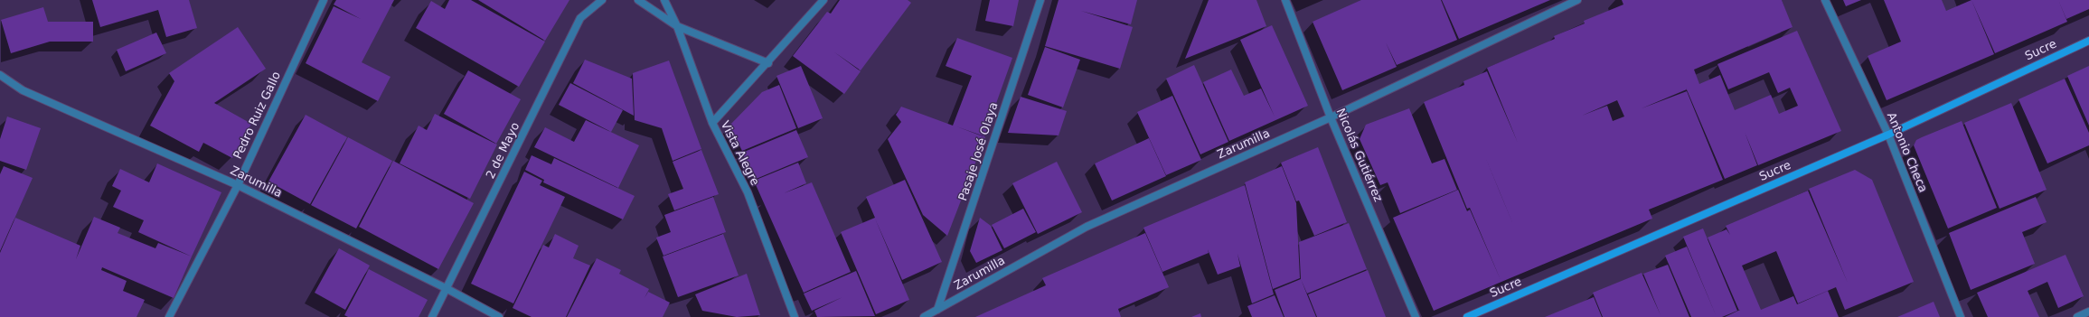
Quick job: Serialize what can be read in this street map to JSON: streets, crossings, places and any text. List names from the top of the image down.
{
  "streets": {
    "street": [
      "Sucre",
      "Pedro Ruiz Gallo",
      "Zarumilla",
      "2 de Mayo",
      "Pasaje José Olaya",
      "Antonio Checa",
      "Vista Alegre",
      "Nicolás Gutiérrez"
    ]
  },
  "crossings": [
    ["Sucre", "Antonio Checa"],
    ["Pedro Ruiz Gallo", "Zarumilla"],
    ["Zarumilla", "2 de Mayo"],
    ["Zarumilla", "Pasaje José Olaya"],
    ["Zarumilla", "Nicolás Gutiérrez"]
  ]
}
